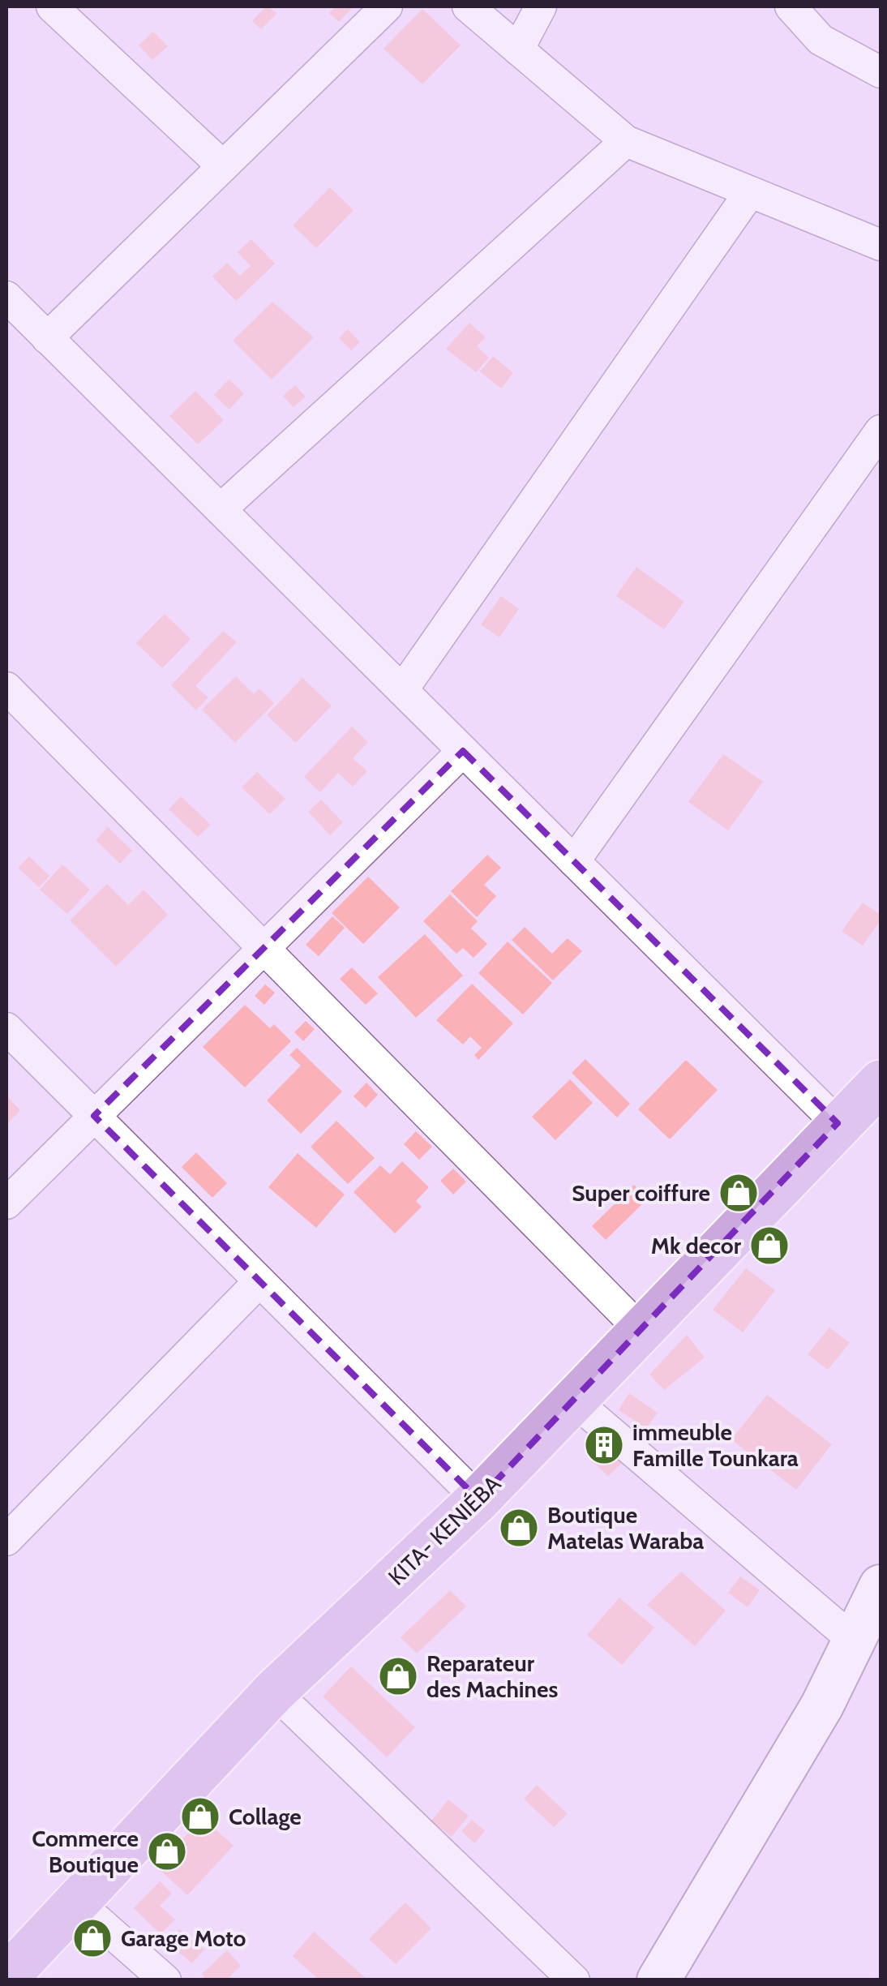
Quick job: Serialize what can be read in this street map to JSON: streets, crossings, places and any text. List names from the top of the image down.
{
  "streets": {
    "main road": ["KITA- KENIÉBA"]
  },
  "places": {
    "shop": [
      "Super coiffure",
      "Mk decor",
      "Boutique Matelas Waraba",
      "Reparateur des Machines",
      "Collage",
      "Commerce Boutique",
      "Garage Moto"
    ],
    "building": ["immeuble Famille Tounkara"]
  }
}
